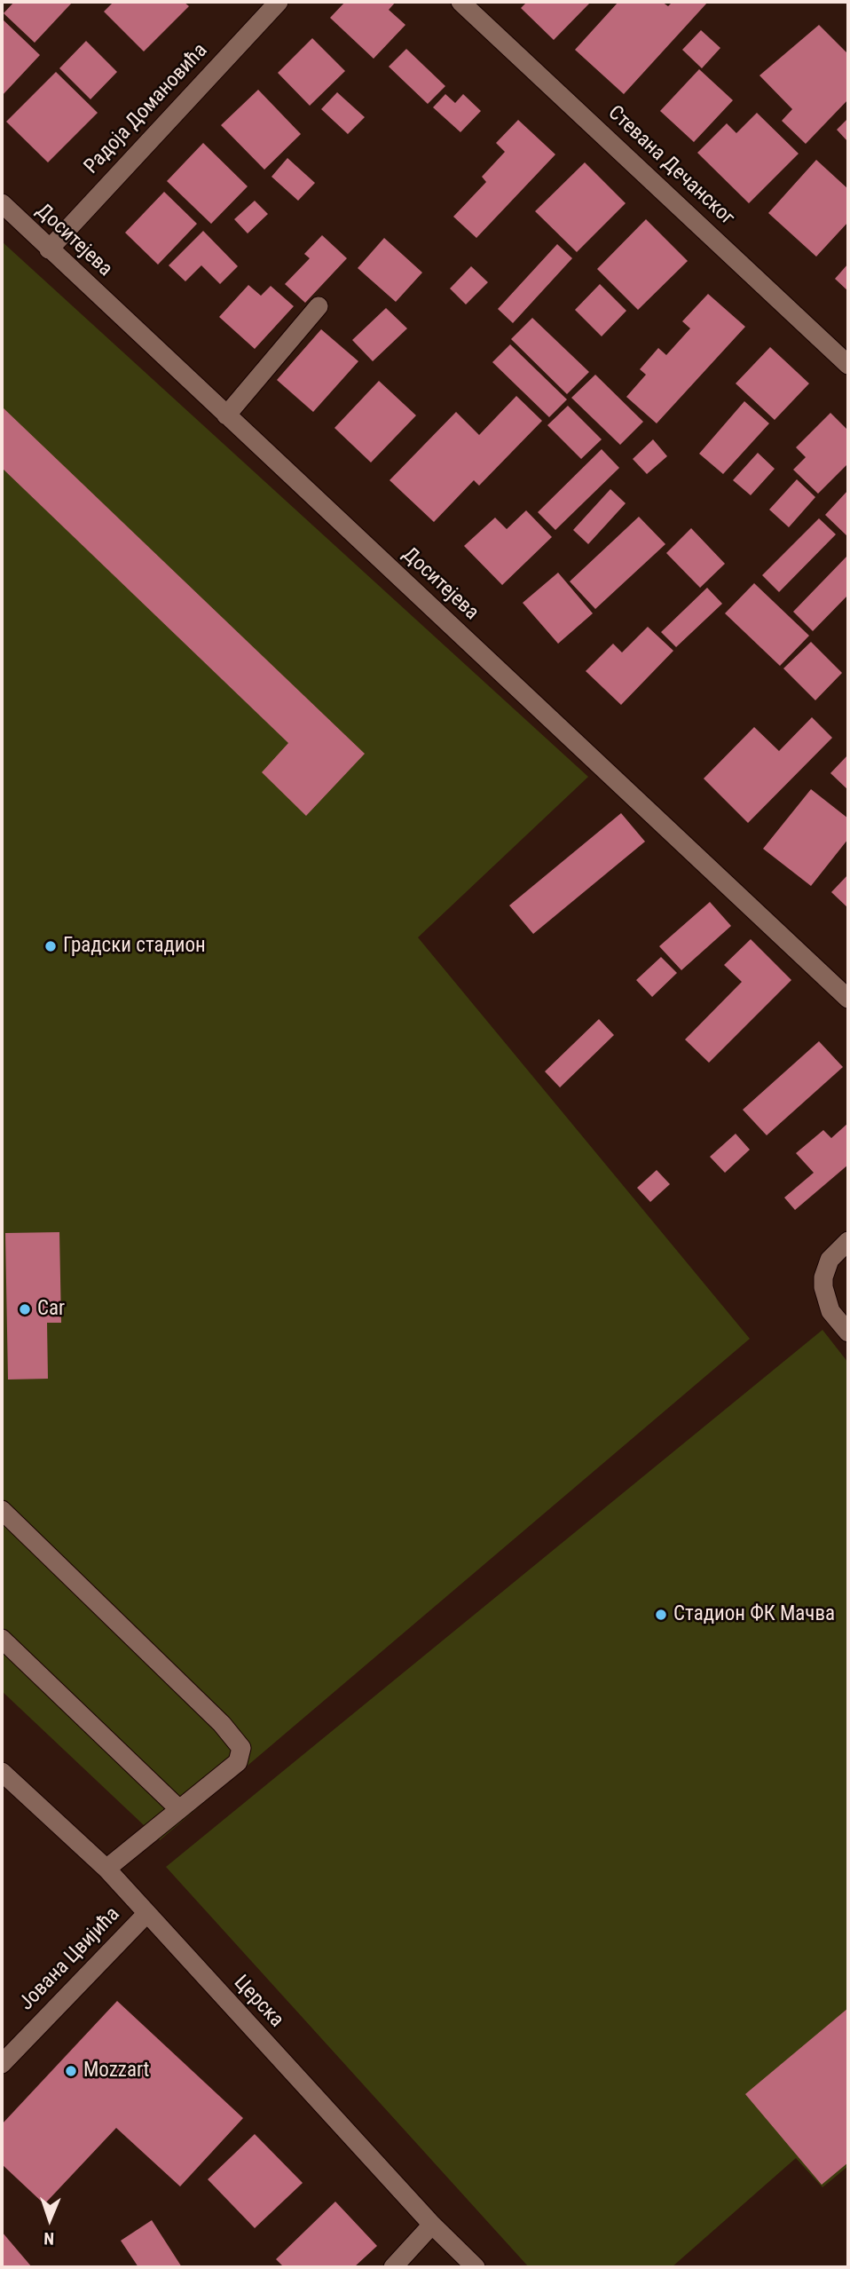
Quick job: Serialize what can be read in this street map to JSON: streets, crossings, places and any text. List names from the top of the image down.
{
  "streets": {
    "street": [
      "Радоја Домановића",
      "Стевана Дечанског",
      "Доситејева",
      "Јована Цвијића",
      "Церска"
    ]
  },
  "crossings": [
    ["Радоја Домановића", "Доситејева"],
    ["Јована Цвијића", "Церска"]
  ],
  "places": [
    "Градски стадион",
    "Car",
    "Стадион ФК Мачва",
    "Mozzart"
  ],
  "north": "bottom"
}
